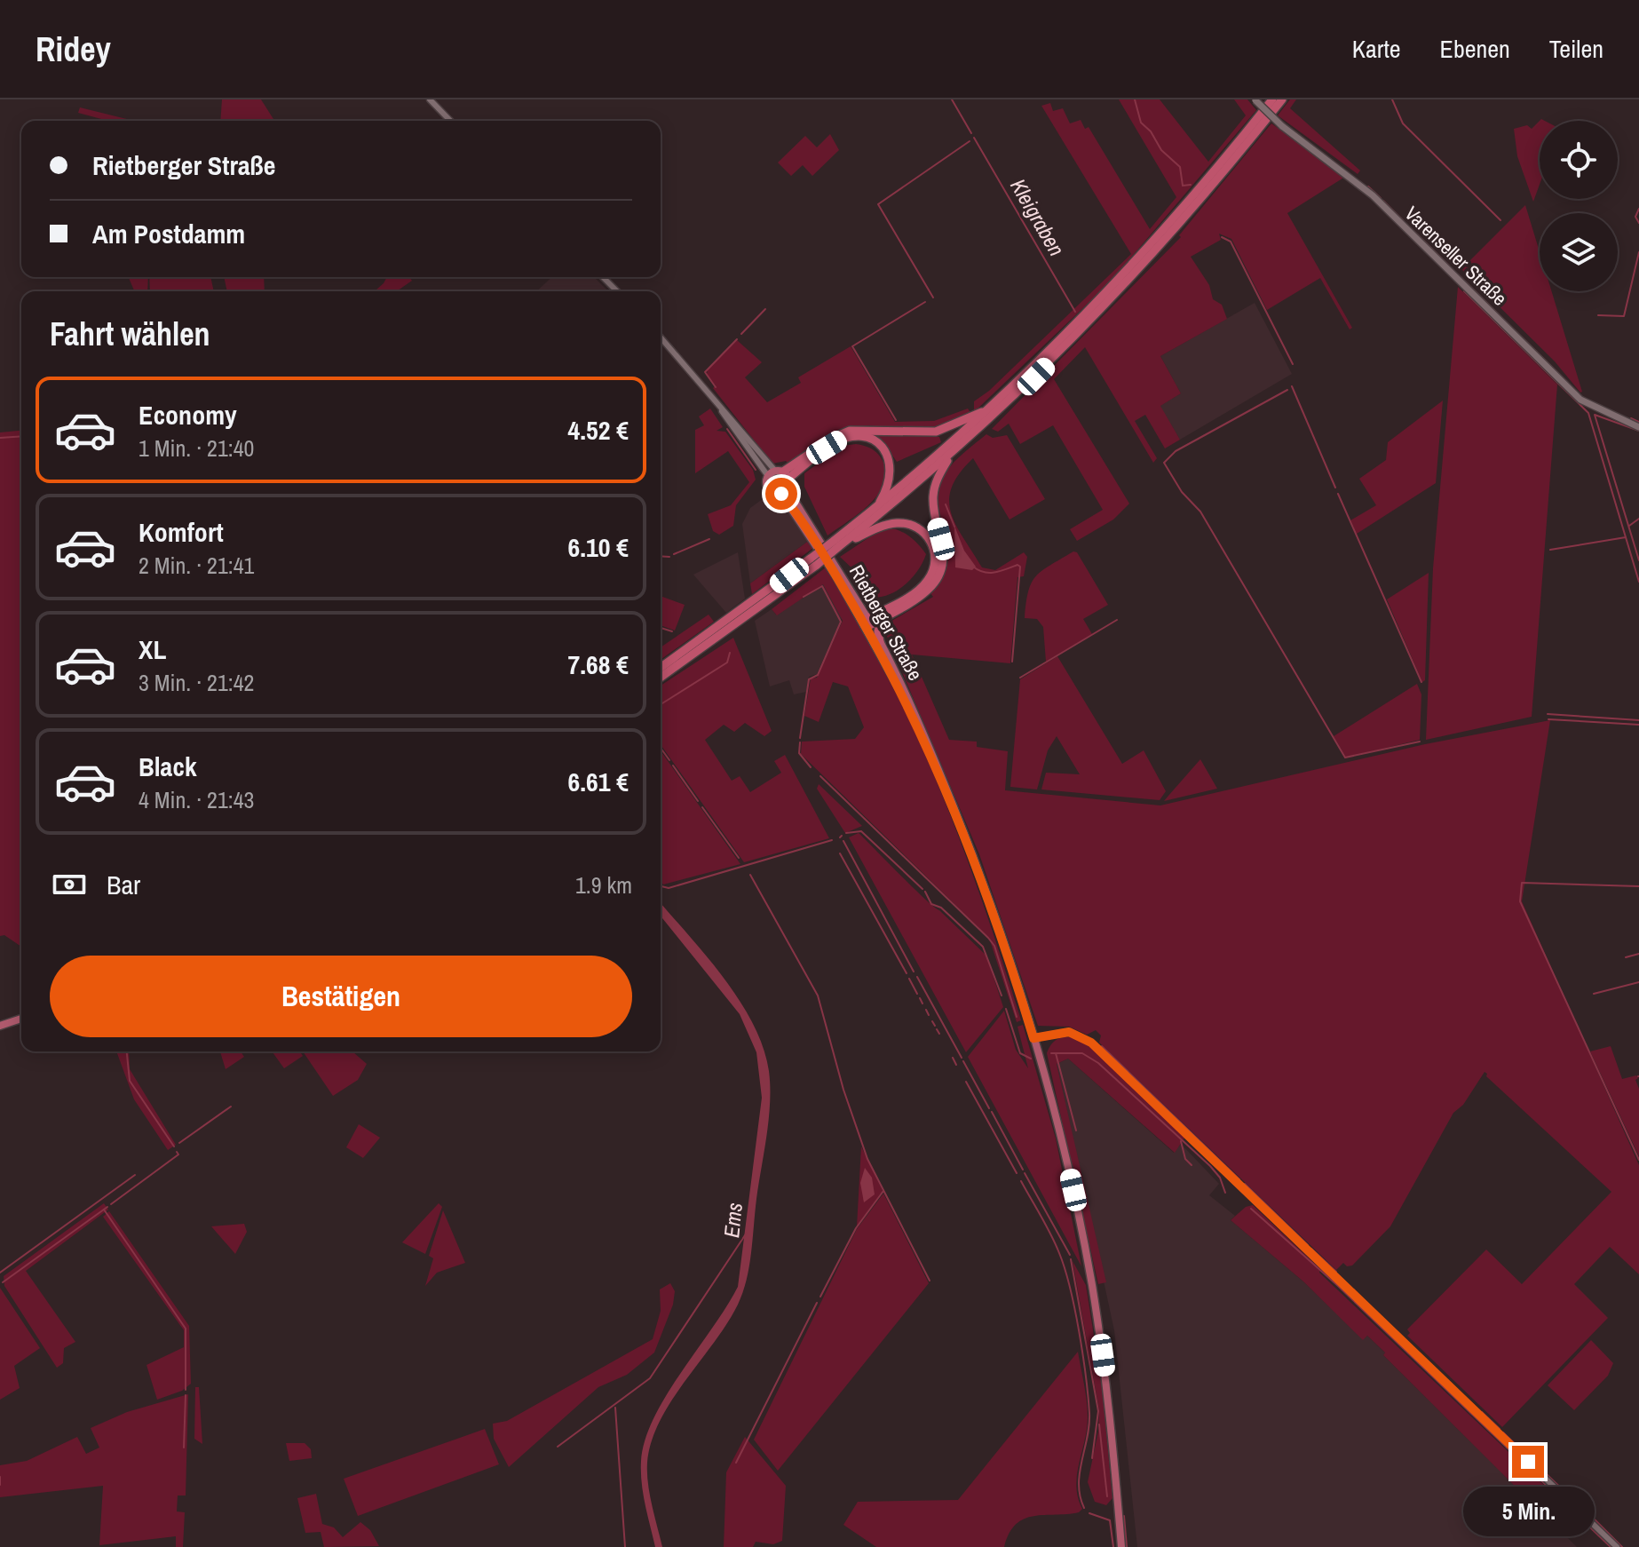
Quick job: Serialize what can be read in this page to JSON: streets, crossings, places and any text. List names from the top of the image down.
{
  "streets": {
    "main road": ["Varenseller Straße", "Rietberger Straße"]
  },
  "water": ["Kleigraben", "Ems"],
  "page": {
    "header": "Ridey",
    "nav": ["Karte", "Ebenen", "Teilen"],
    "banner": ["Rietberger Straße", "Am Postdamm"],
    "heading": "Fahrt wählen",
    "list": [
      {
        "name": "Economy",
        "note": "1 Min. · 21:40",
        "value": "4.52 €"
      },
      {
        "name": "Komfort",
        "note": "2 Min. · 21:41",
        "value": "6.10 €"
      },
      {
        "name": "XL",
        "note": "3 Min. · 21:42",
        "value": "7.68 €"
      },
      {
        "name": "Black",
        "note": "4 Min. · 21:43",
        "value": "6.61 €"
      }
    ],
    "pay": ["Bar", "1.9 km"],
    "buttons": "Bestätigen",
    "bubble": "5 Min."
  }
}
